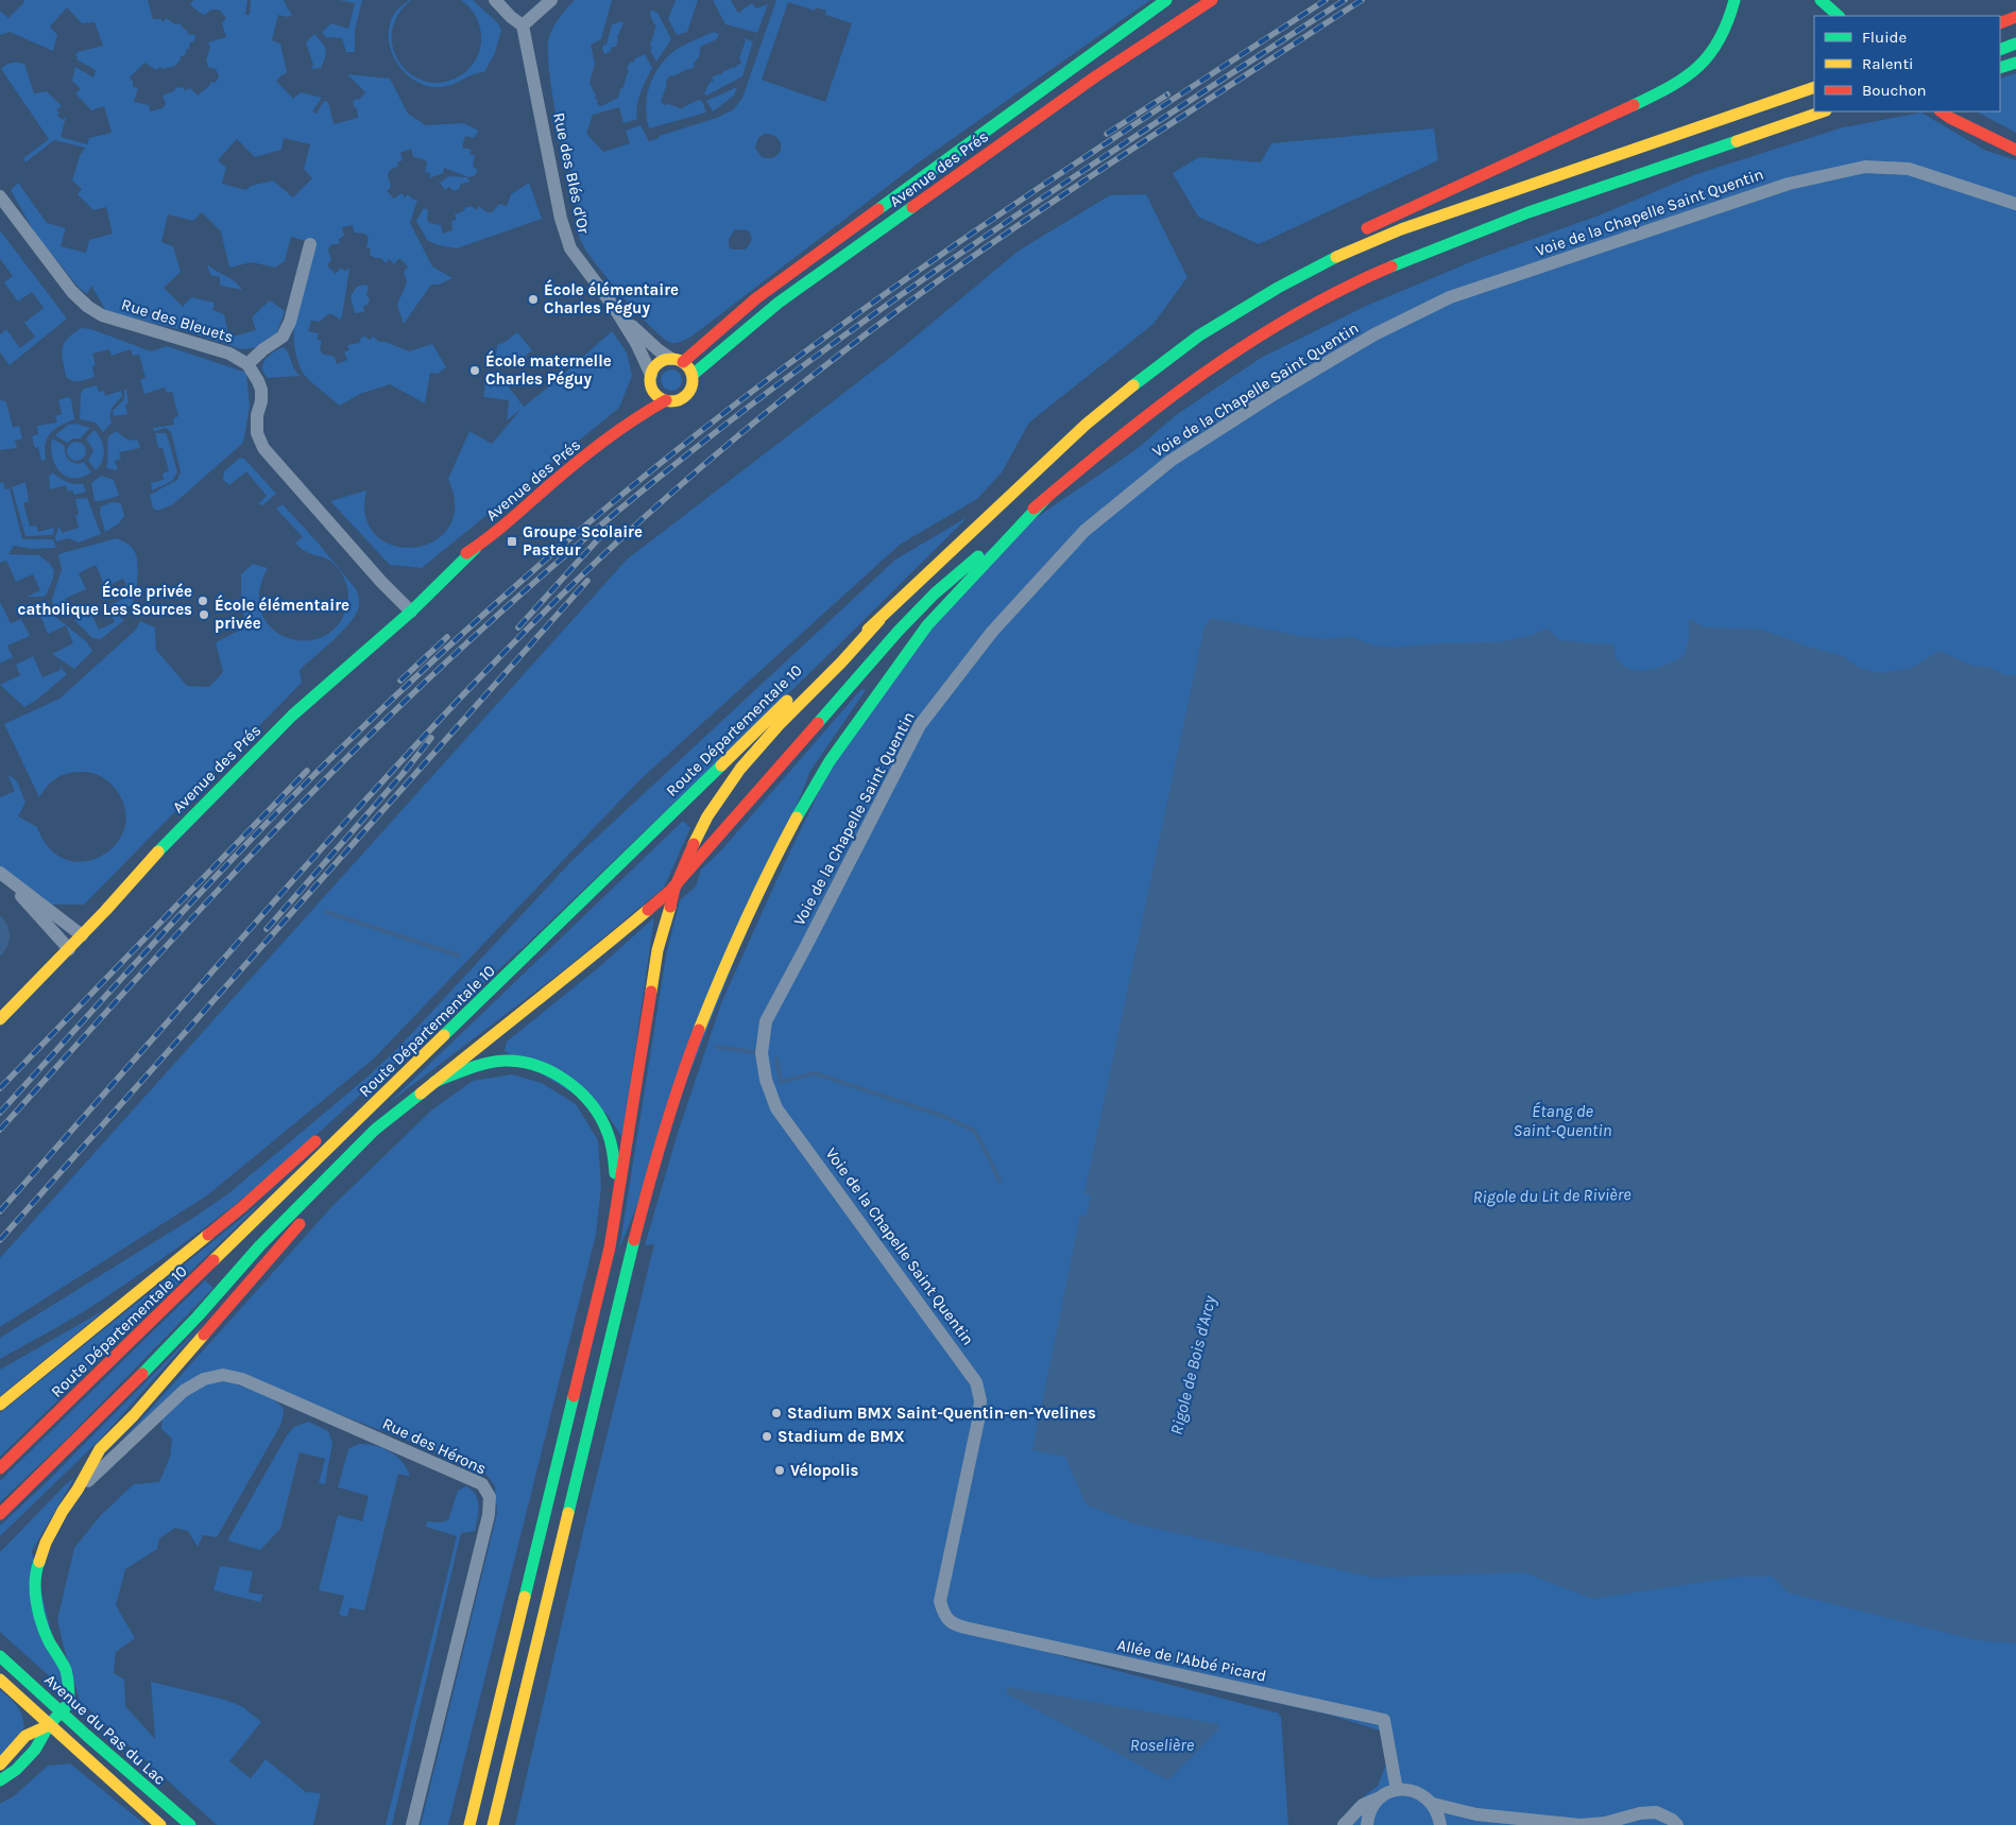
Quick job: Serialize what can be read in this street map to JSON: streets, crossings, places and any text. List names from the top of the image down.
{
  "streets": {
    "main road": ["Avenue des Prés", "Route Départementale 10", "Avenue du Pas du Lac"],
    "street": [
      "Rue des Blés d'Or",
      "Voie de la Chapelle Saint Quentin",
      "Rue des Bleuets",
      "Rue des Hérons",
      "Allée de l'Abbé Picard"
    ]
  },
  "crossings": [
    ["Avenue des Prés", "Rue des Blés d'Or"],
    ["Voie de la Chapelle Saint Quentin", "Allée de l'Abbé Picard"]
  ],
  "water": [
    "Étang de Saint-Quentin",
    "Rigole du Lit de Rivière",
    "Rigole de Bois d'Arcy",
    "Roselière"
  ],
  "places": {
    "other": [
      "École élémentaire Charles Péguy",
      "École maternelle Charles Péguy",
      "École privée catholique Les Sources",
      "École élémentaire privée",
      "Stadium BMX Saint-Quentin-en-Yvelines",
      "Stadium de BMX",
      "Vélopolis"
    ],
    "transit": ["Groupe Scolaire Pasteur"]
  },
  "legend": ["Fluide", "Ralenti", "Bouchon"]
}
